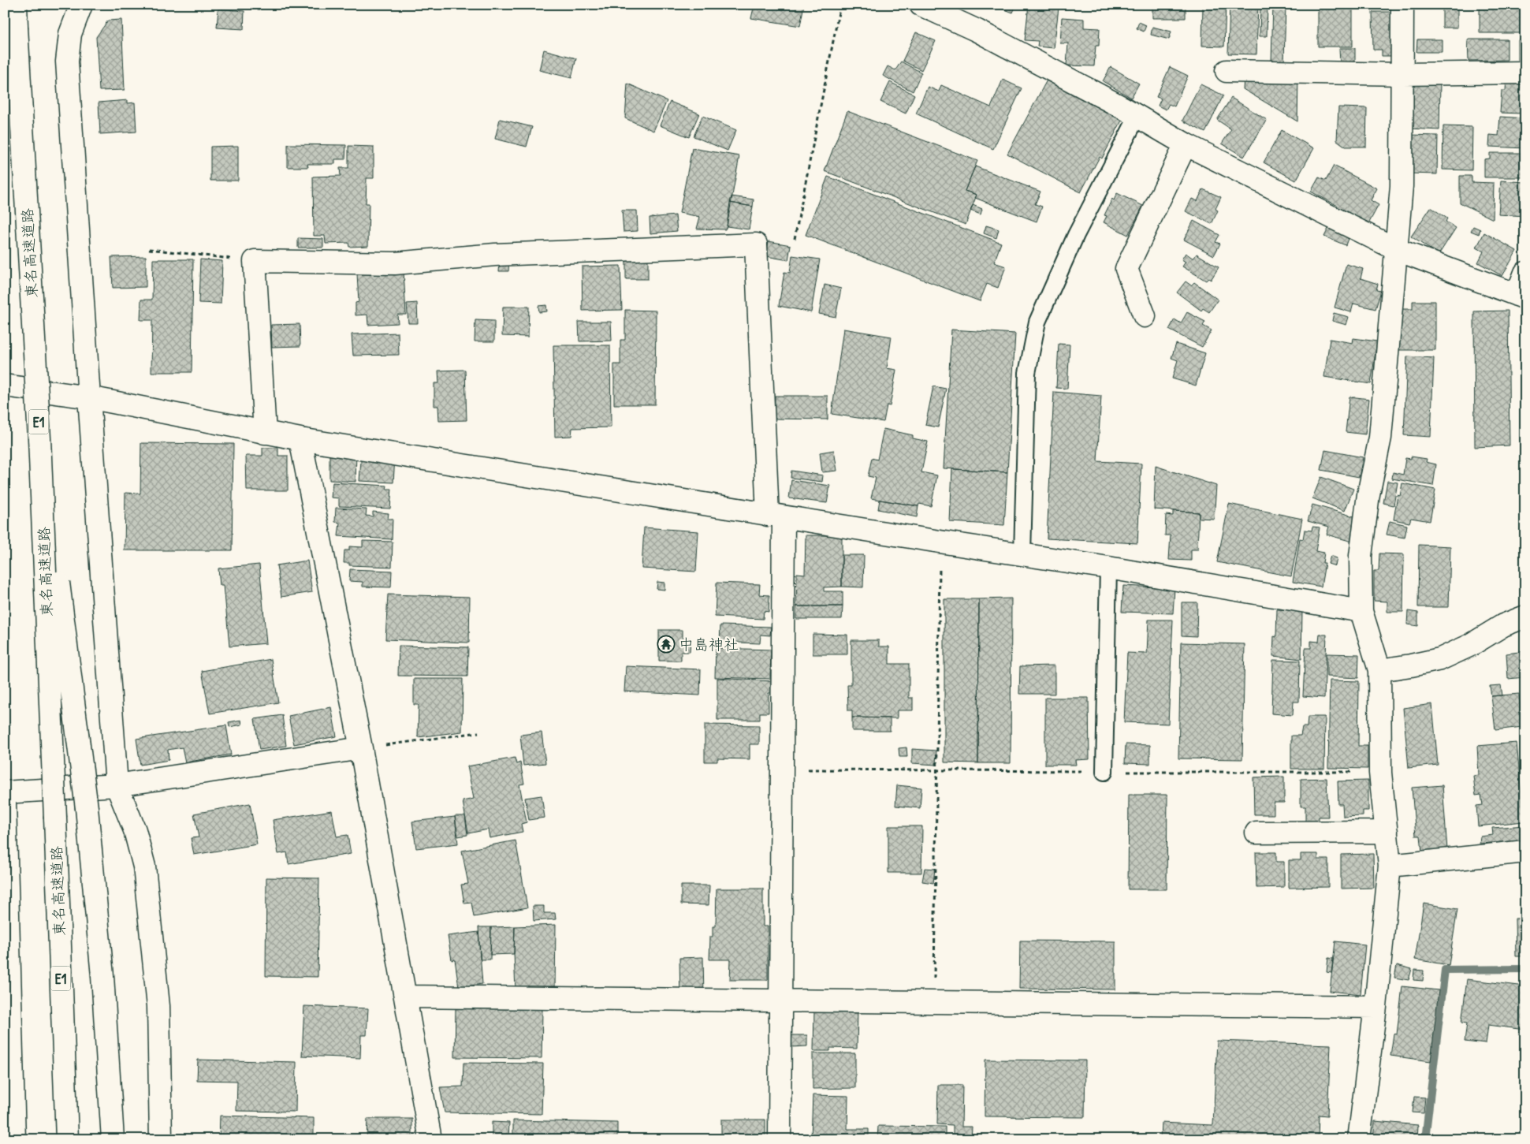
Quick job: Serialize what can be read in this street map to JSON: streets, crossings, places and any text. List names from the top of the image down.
{
  "streets": {
    "main road": ["東名高速道路", "E1"]
  },
  "places": {
    "temple": ["中島神社"]
  }
}
